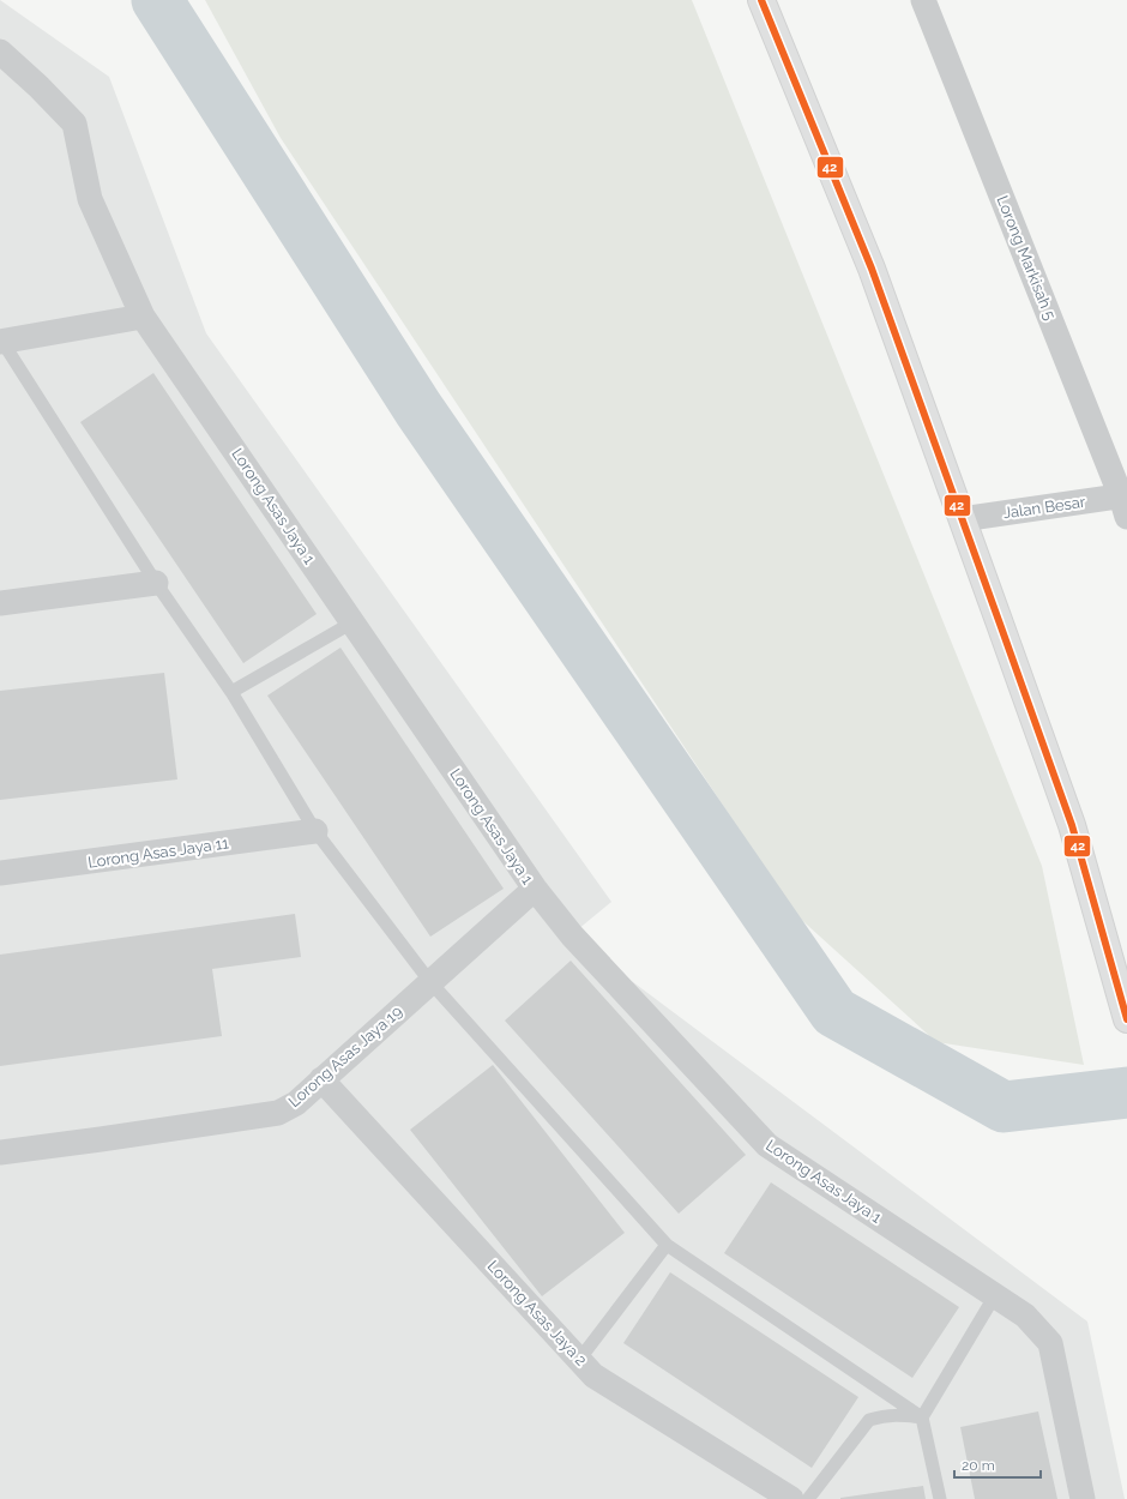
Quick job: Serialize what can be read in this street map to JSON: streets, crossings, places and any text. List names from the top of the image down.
{
  "streets": {
    "street": [
      "Lorong Markisah 5",
      "Lorong Asas Jaya 1",
      "Jalan Besar",
      "Lorong Asas Jaya 11",
      "Lorong Asas Jaya 19",
      "Lorong Asas Jaya 2"
    ]
  },
  "crossings": [
    ["Lorong Markisah 5", "Jalan Besar"],
    ["Lorong Asas Jaya 1", "Lorong Asas Jaya 19"],
    ["Lorong Asas Jaya 19", "Lorong Asas Jaya 2"]
  ],
  "lines": ["transit line 42"],
  "scale_bar": "20 m"
}
